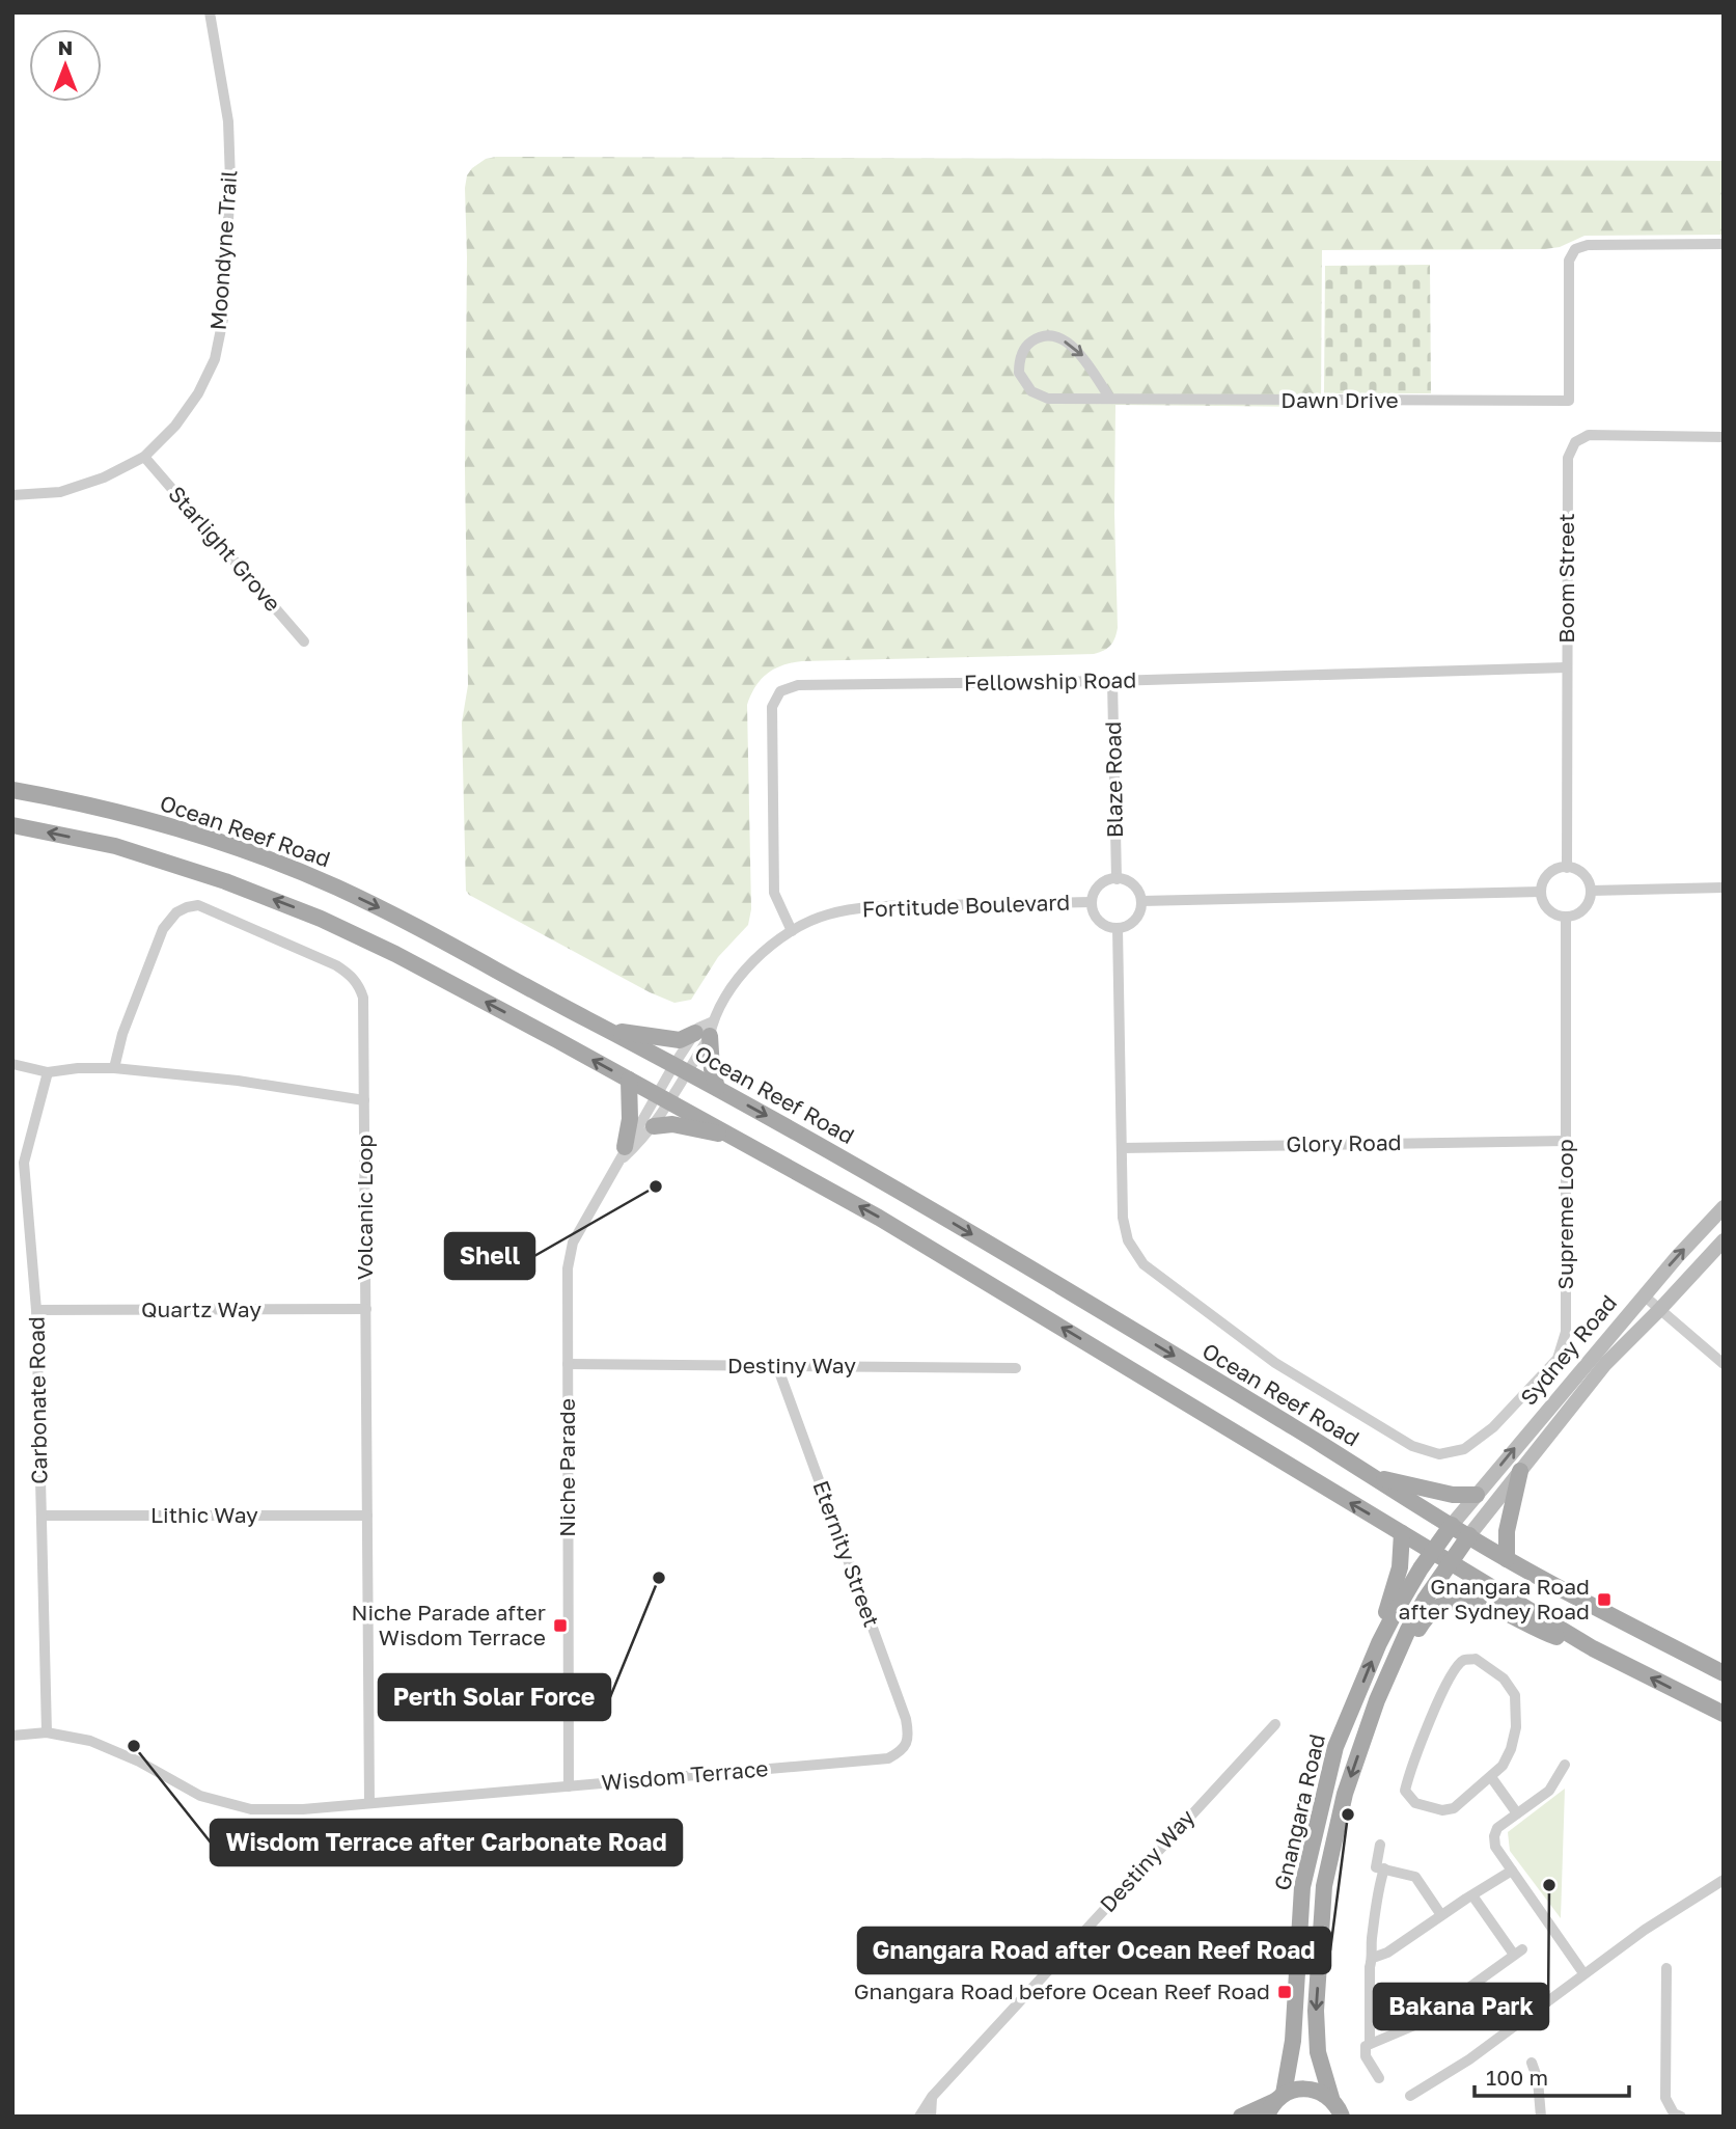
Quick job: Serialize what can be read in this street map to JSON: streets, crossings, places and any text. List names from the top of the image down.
{
  "streets": {
    "main road": ["Ocean Reef Road", "Gnangara Road"],
    "street": [
      "Moondyne Trail",
      "Dawn Drive",
      "Starlight Grove",
      "Boom Street",
      "Fellowship Road",
      "Blaze Road",
      "Fortitude Boulevard",
      "Glory Road",
      "Volcanic Loop",
      "Supreme Loop",
      "Quartz Way",
      "Sydney Road",
      "Destiny Way",
      "Carbonate Road",
      "Niche Parade",
      "Lithic Way",
      "Eternity Street",
      "Wisdom Terrace"
    ]
  },
  "crossings": [
    ["Moondyne Trail", "Starlight Grove"],
    ["Boom Street", "Fellowship Road"],
    ["Boom Street", "Supreme Loop"],
    ["Fellowship Road", "Blaze Road"],
    ["Fellowship Road", "Fortitude Boulevard"],
    ["Blaze Road", "Fortitude Boulevard"],
    ["Blaze Road", "Supreme Loop"],
    ["Ocean Reef Road", "Fortitude Boulevard"],
    ["Ocean Reef Road", "Sydney Road"],
    ["Ocean Reef Road", "Niche Parade"],
    ["Ocean Reef Road", "Gnangara Road"],
    ["Fortitude Boulevard", "Supreme Loop"],
    ["Fortitude Boulevard", "Niche Parade"],
    ["Glory Road", "Supreme Loop"],
    ["Volcanic Loop", "Quartz Way"],
    ["Volcanic Loop", "Lithic Way"],
    ["Volcanic Loop", "Wisdom Terrace"],
    ["Quartz Way", "Carbonate Road"],
    ["Sydney Road", "Gnangara Road"],
    ["Destiny Way", "Niche Parade"],
    ["Destiny Way", "Eternity Street"],
    ["Carbonate Road", "Lithic Way"],
    ["Carbonate Road", "Wisdom Terrace"],
    ["Niche Parade", "Wisdom Terrace"],
    ["Eternity Street", "Wisdom Terrace"]
  ],
  "places": {
    "other": [
      "Shell",
      "Perth Solar Force",
      "Wisdom Terrace after Carbonate Road",
      "Gnangara Road after Ocean Reef Road",
      "Bakana Park"
    ],
    "transit": ["Gnangara Road after Sydney Road", "Niche Parade after Wisdom Terrace", "Gnangara Road before Ocean Reef Road"]
  },
  "scale_bar": "100 m",
  "north": "top"
}
